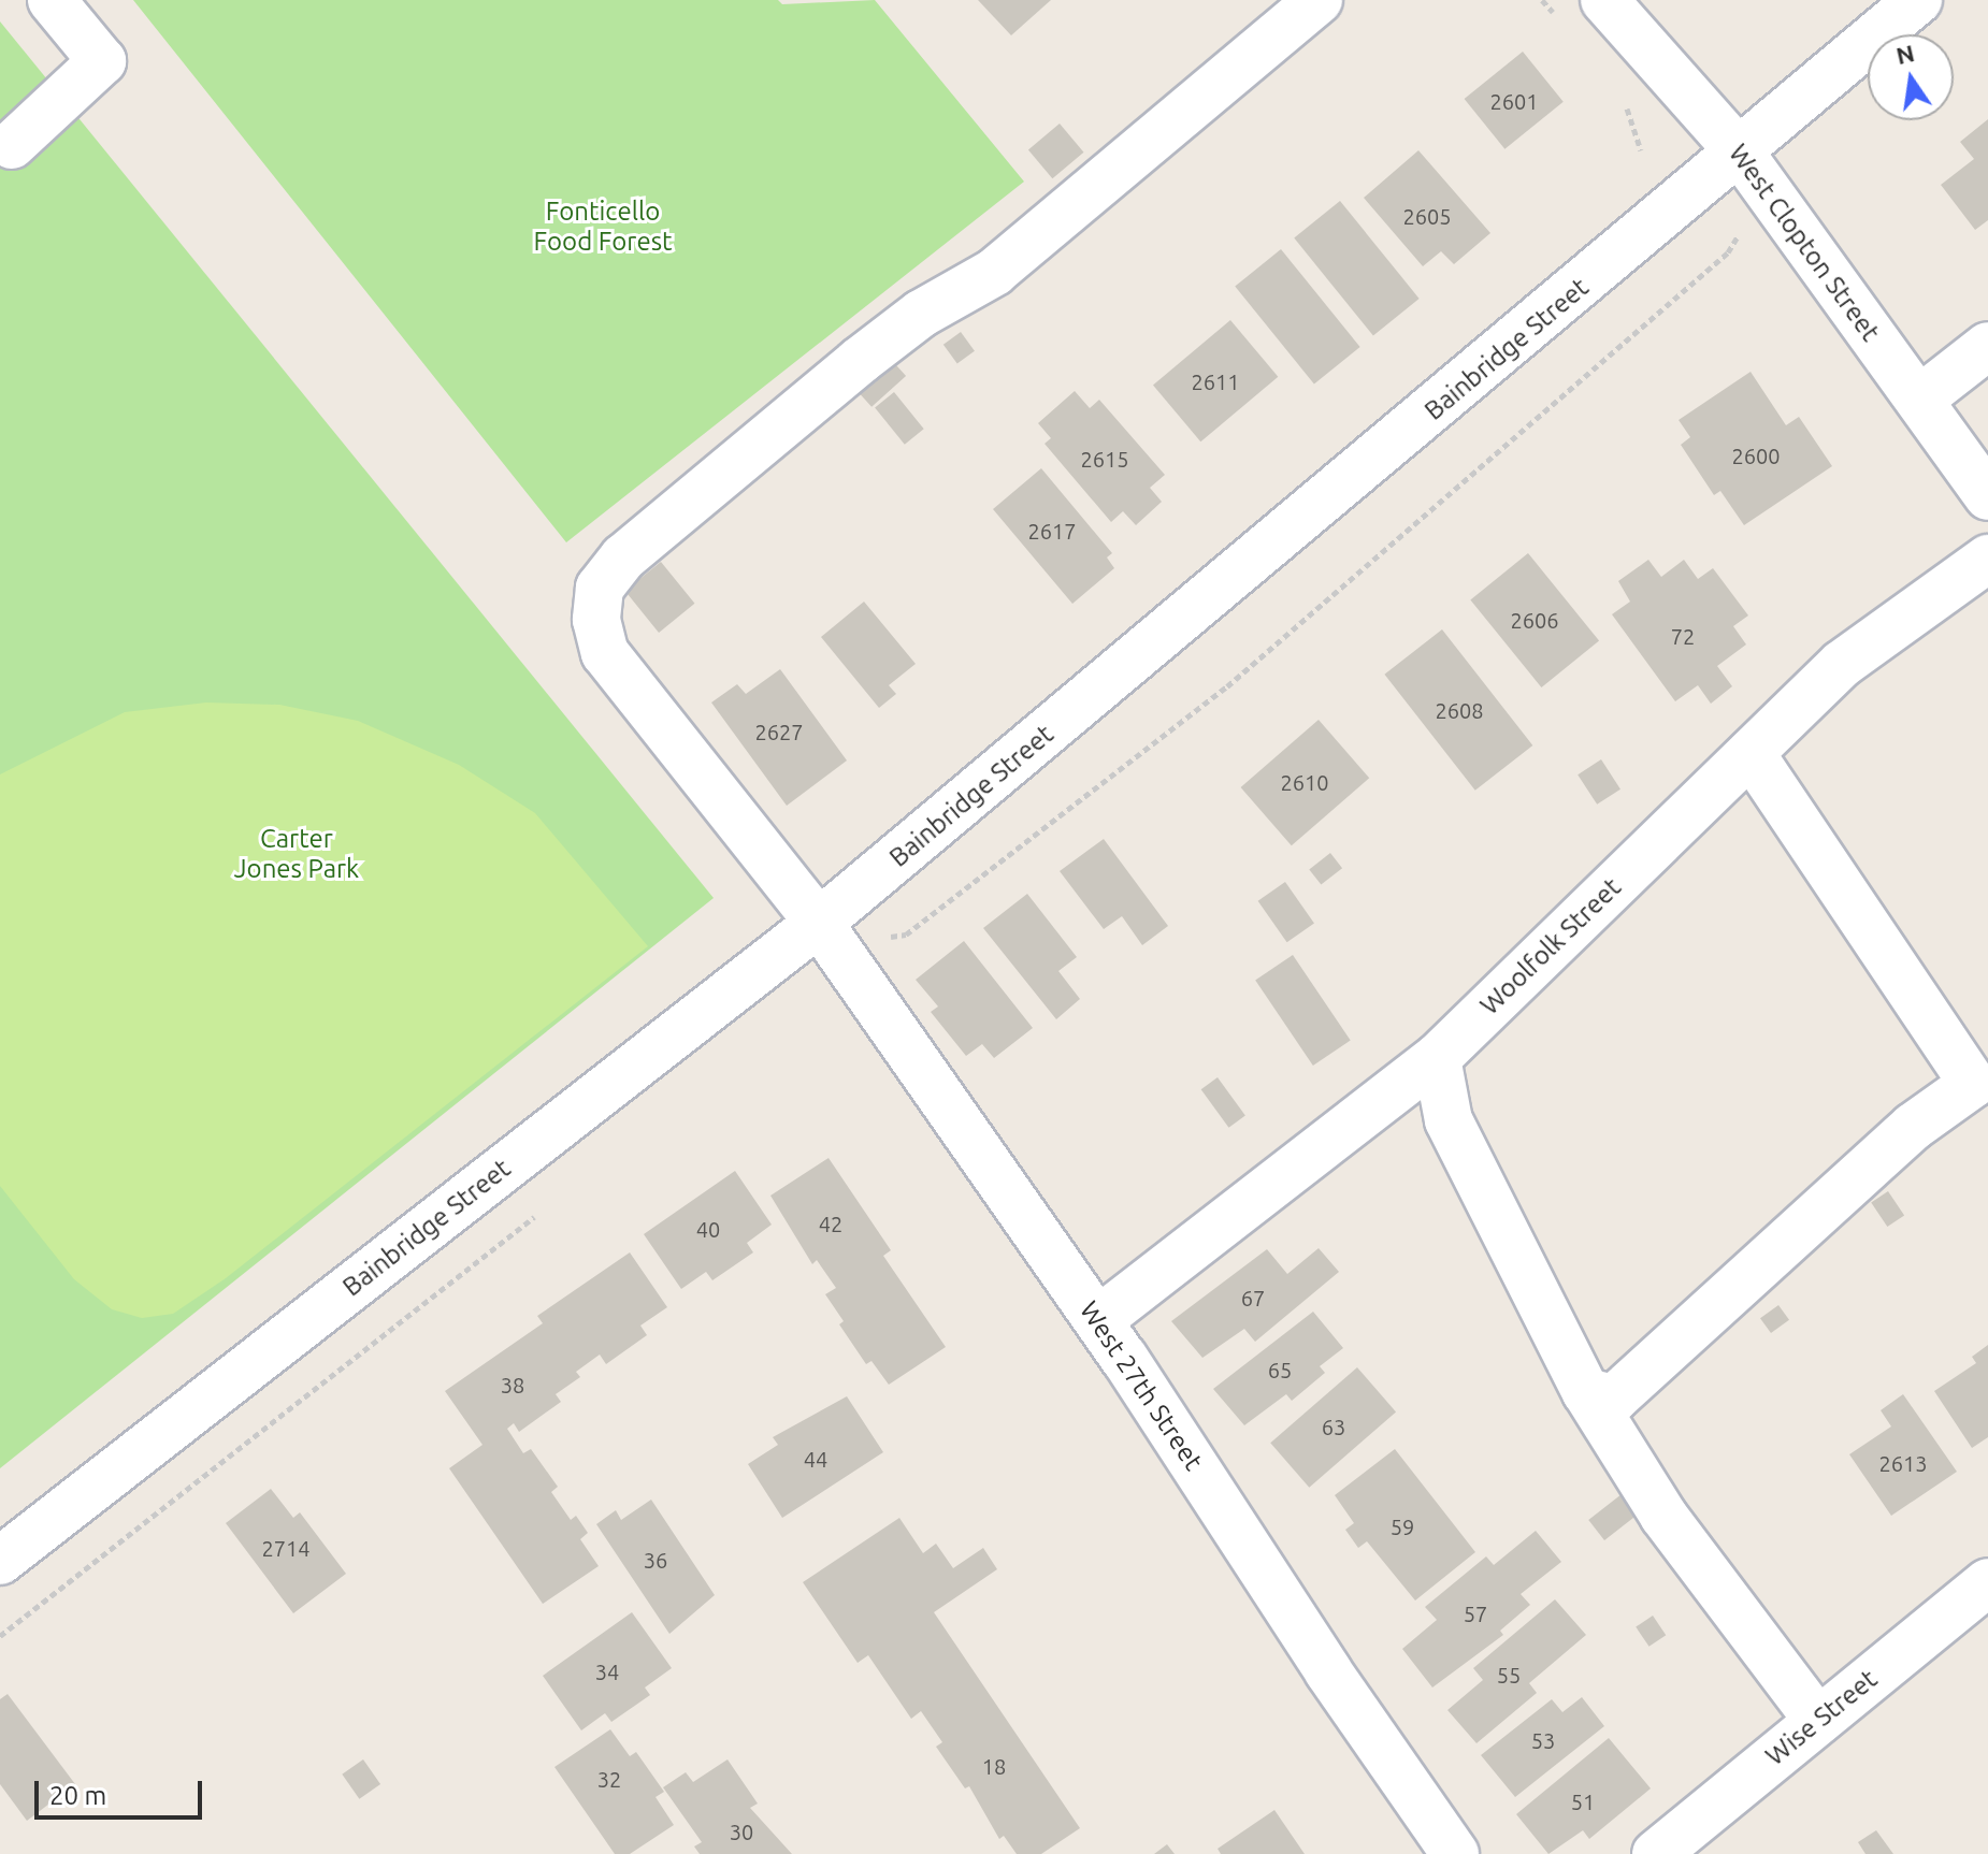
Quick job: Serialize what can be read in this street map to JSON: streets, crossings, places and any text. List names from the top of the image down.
{
  "streets": {
    "street": [
      "West Clopton Street",
      "Bainbridge Street",
      "Woolfolk Street",
      "West 27th Street",
      "Wise Street"
    ]
  },
  "crossings": [
    ["West Clopton Street", "Bainbridge Street"],
    ["Bainbridge Street", "West 27th Street"],
    ["Woolfolk Street", "West 27th Street"]
  ],
  "parks": ["Fonticello Food Forest", "Carter Jones Park"],
  "house_numbers": [
    "2601",
    "2605",
    "2611",
    "2600",
    "2615",
    "2617",
    "2606",
    "72",
    "2608",
    "2627",
    "2610",
    "42",
    "40",
    "67",
    "65",
    "38",
    "63",
    "44",
    "2613",
    "59",
    "2714",
    "36",
    "57",
    "34",
    "55",
    "53",
    "18",
    "32",
    "51",
    "30"
  ],
  "scale_bar": "20 m",
  "north": "top"
}
